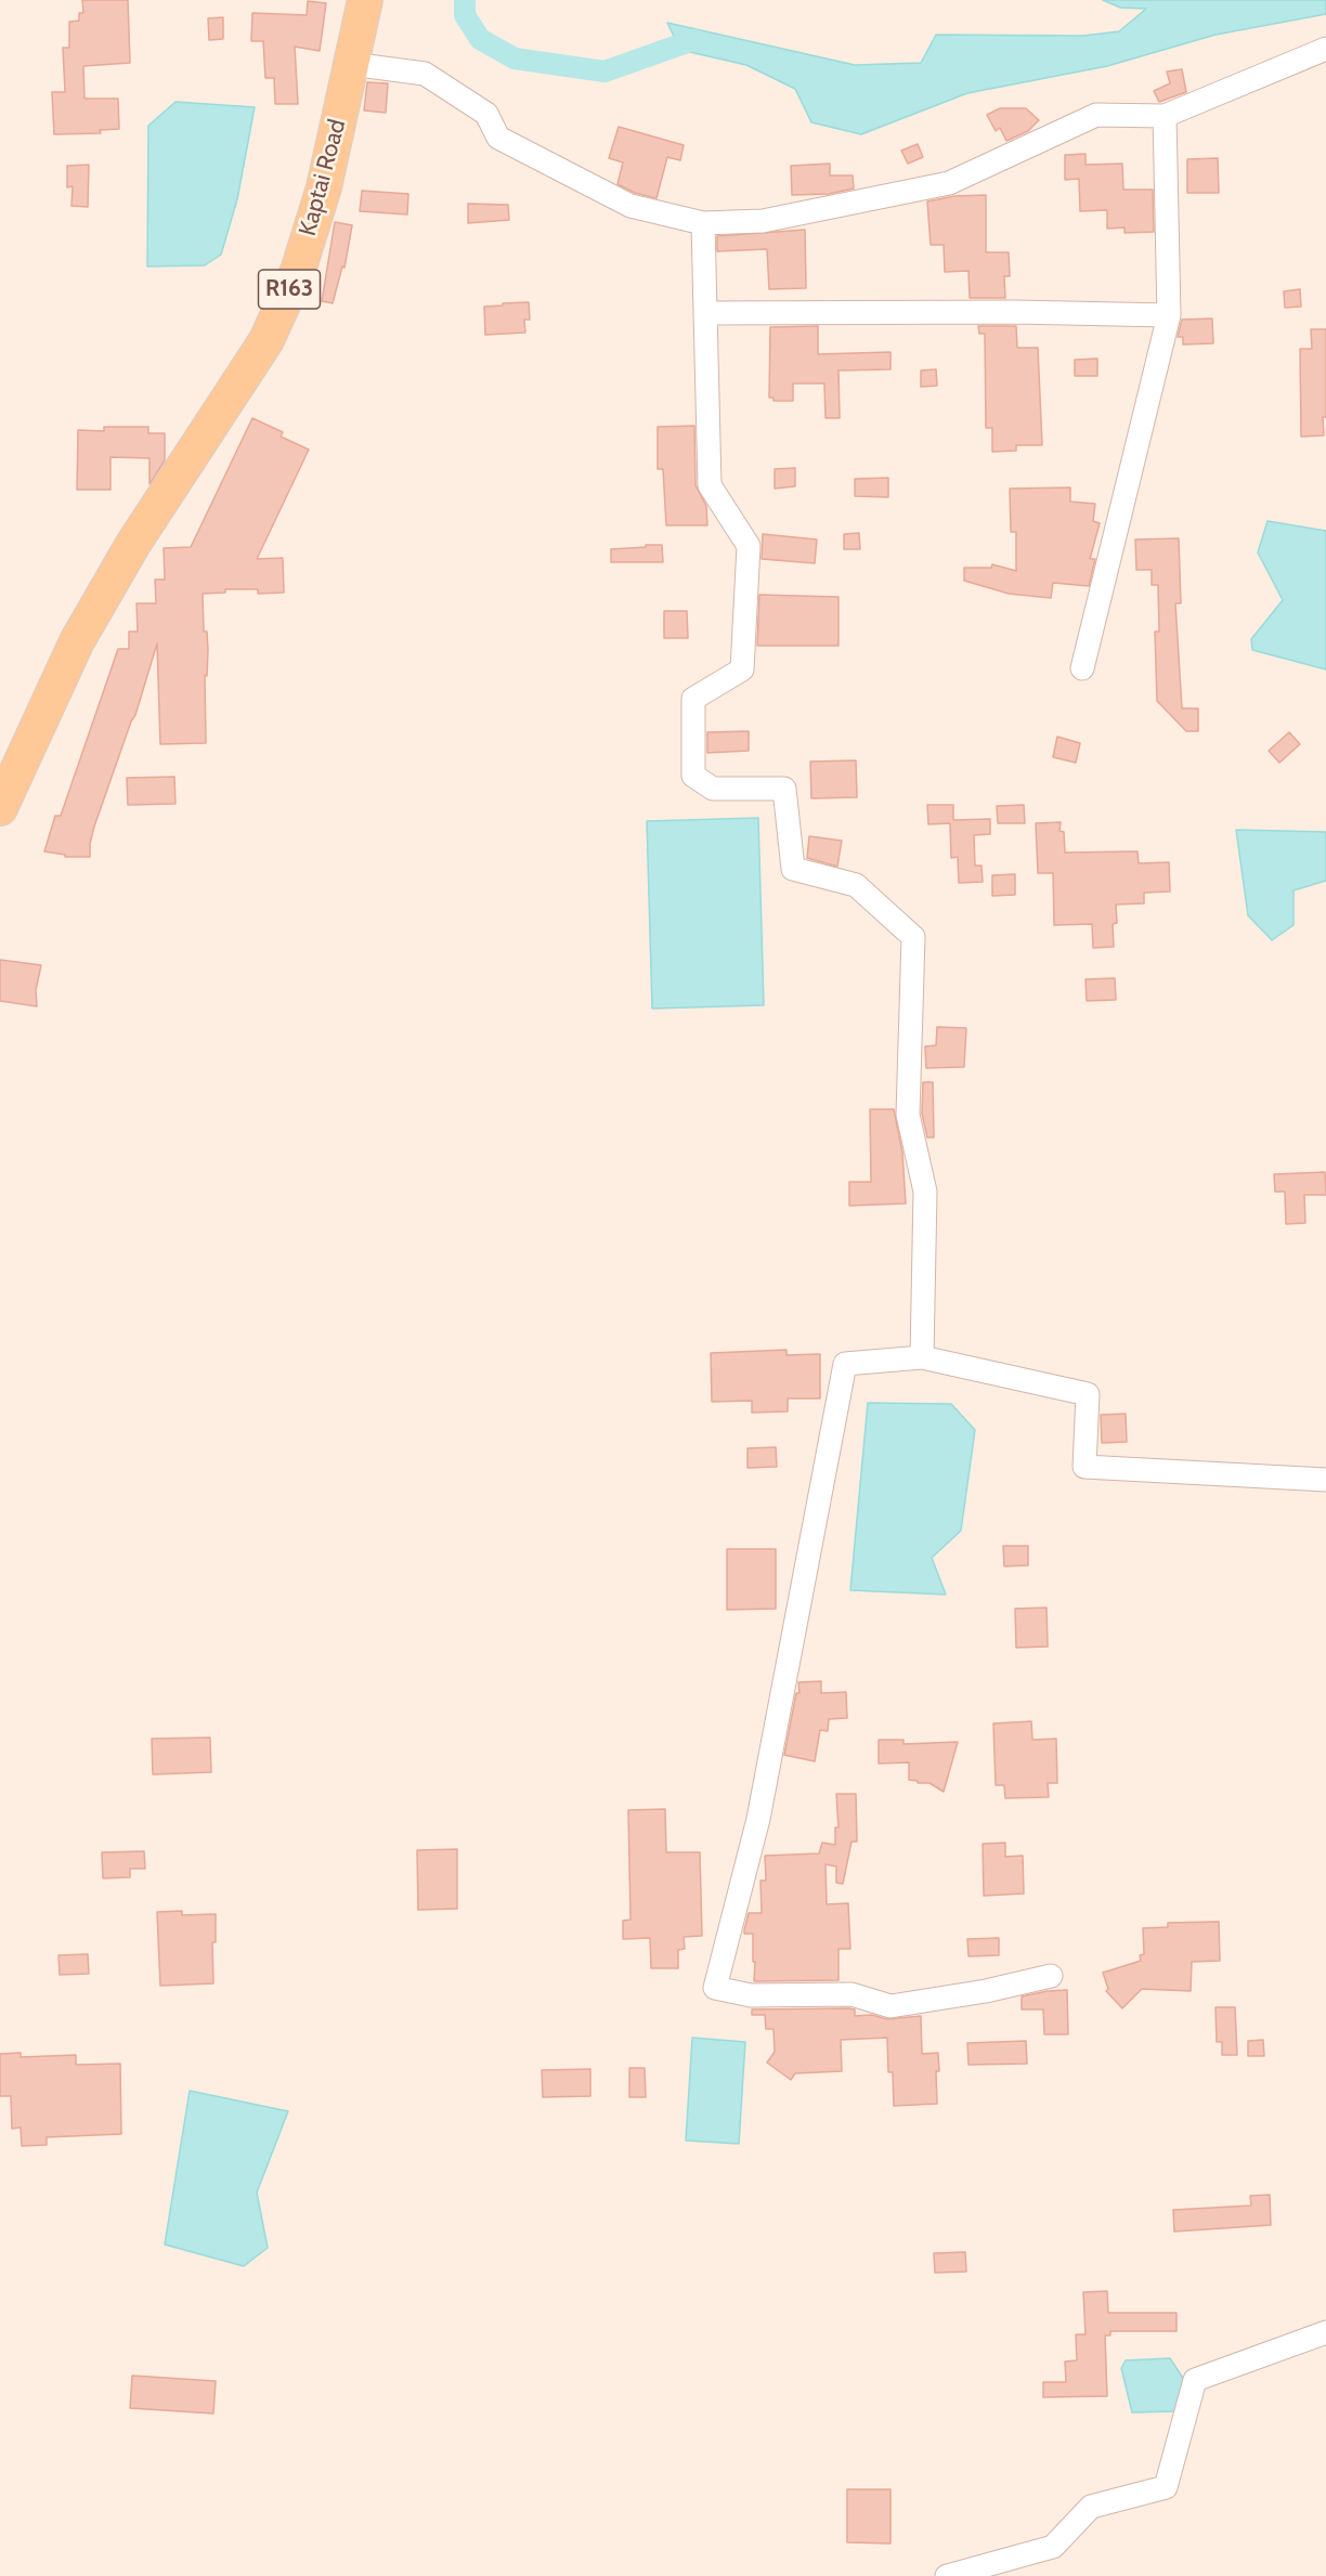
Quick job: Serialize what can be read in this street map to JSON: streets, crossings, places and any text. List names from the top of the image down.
{
  "streets": {
    "main road": ["Kaptai Road", "R163"]
  }
}
